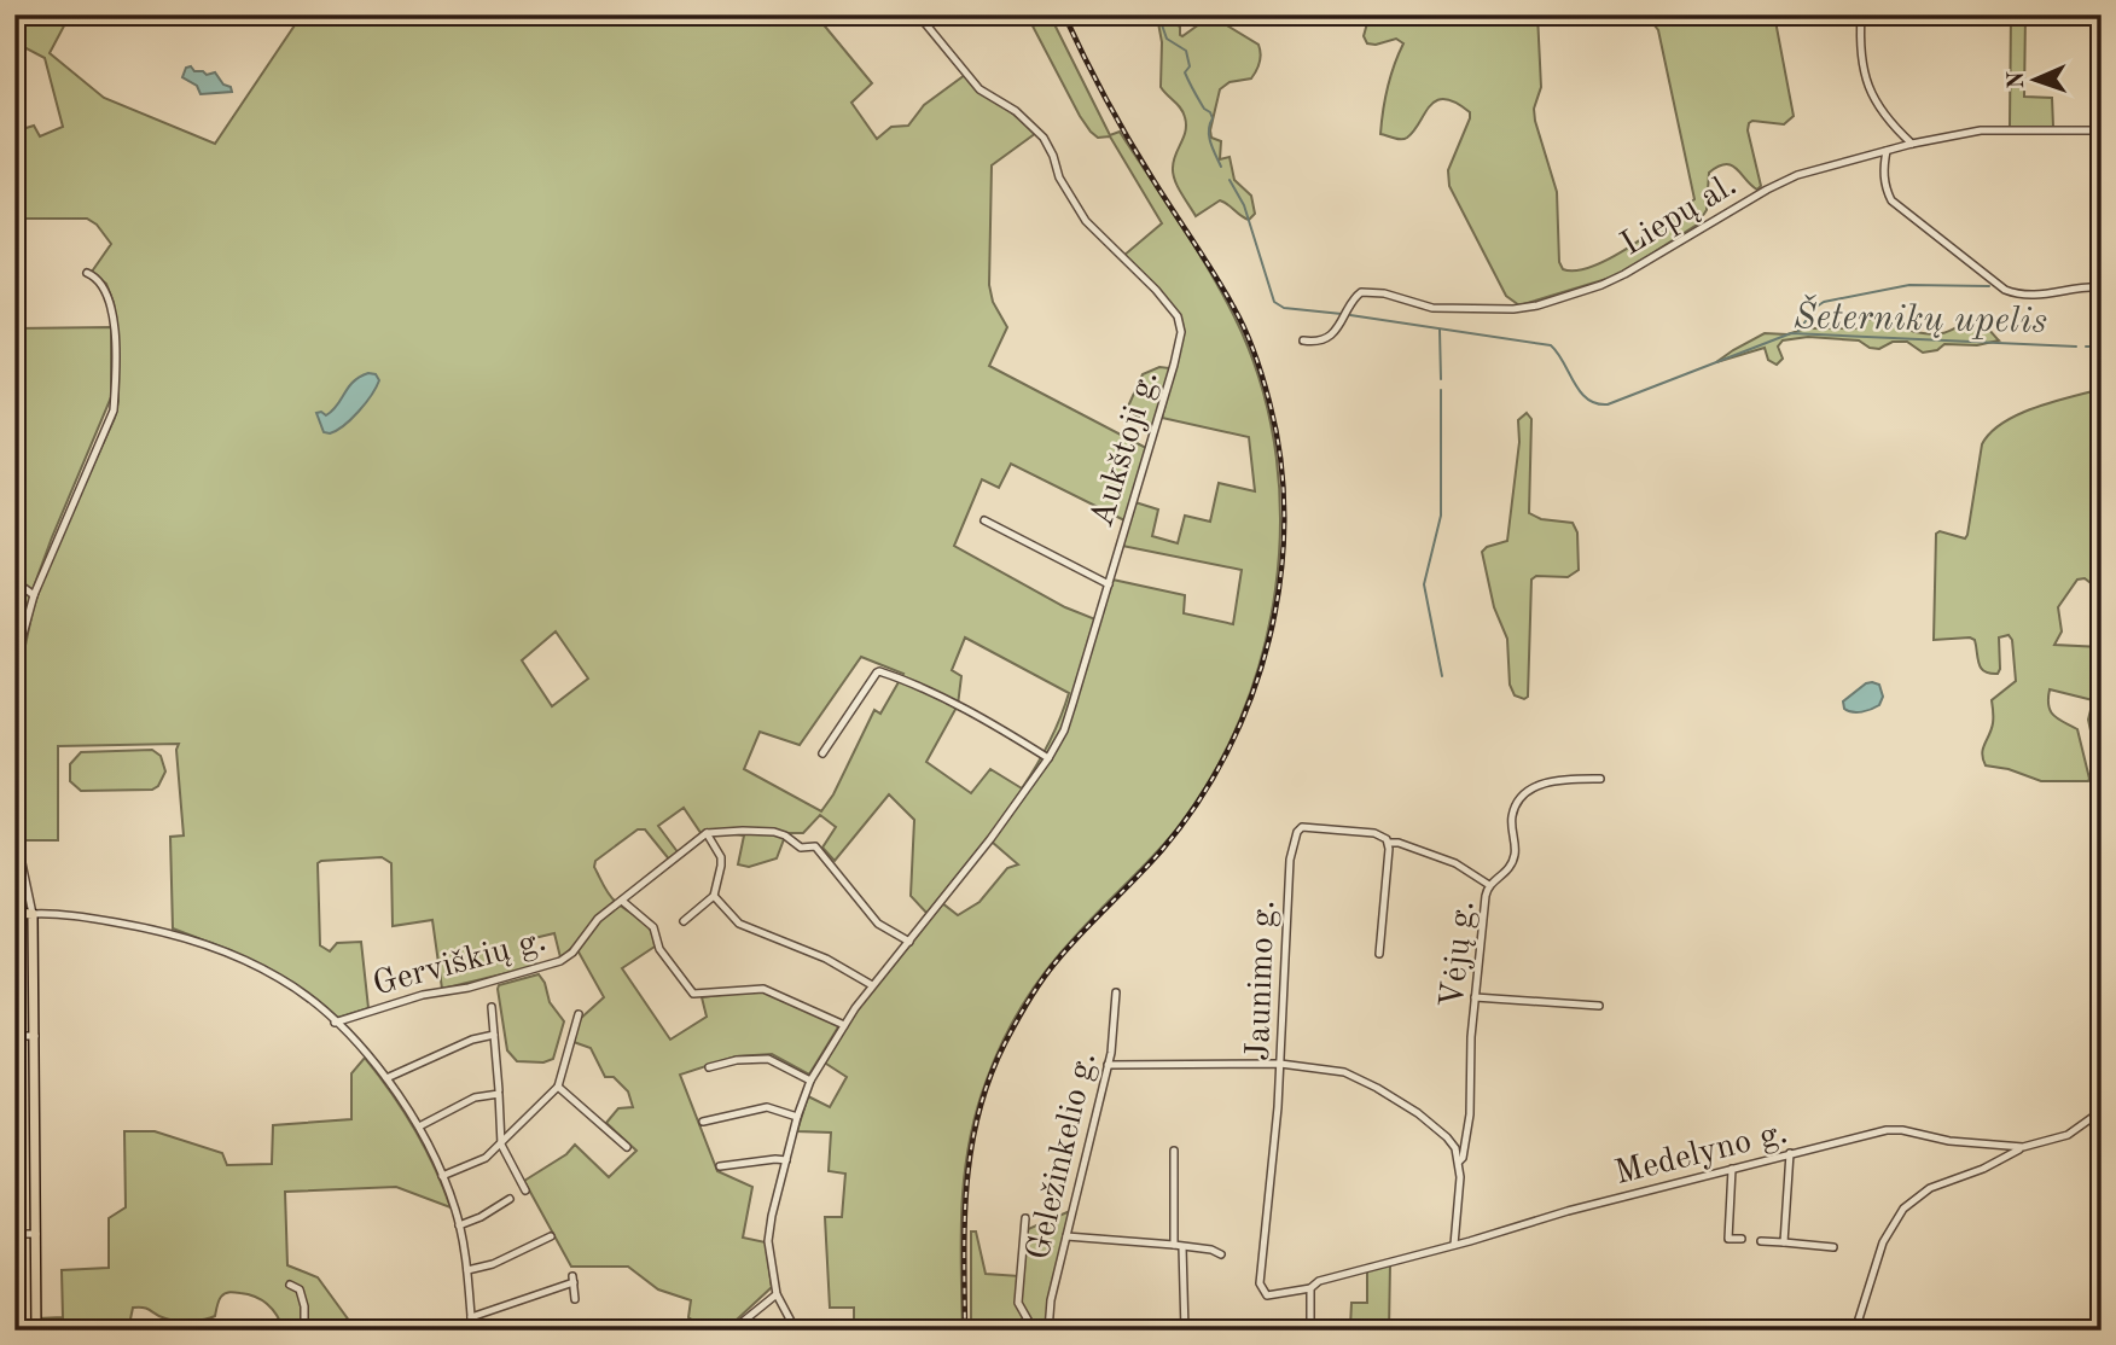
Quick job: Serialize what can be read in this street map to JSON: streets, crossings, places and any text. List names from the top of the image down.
{
  "streets": {
    "street": [
      "Liepų al.",
      "Aukštoji g.",
      "Vėjų g.",
      "Gerviškių g.",
      "Jaunimo g.",
      "Medelyno g.",
      "Geležinkelio g."
    ]
  },
  "crossings": [
    ["Vėjų g.", "Medelyno g."],
    ["Jaunimo g.", "Medelyno g."]
  ],
  "water": ["Šeternikų upelis"],
  "north": "left"
}
